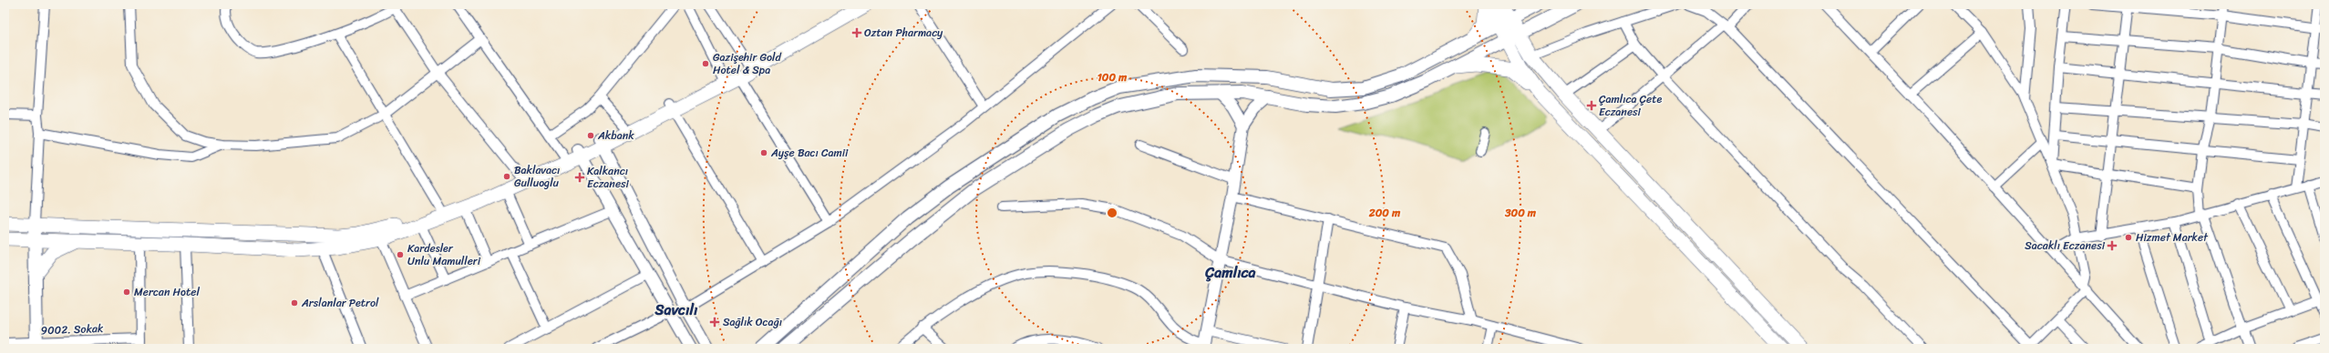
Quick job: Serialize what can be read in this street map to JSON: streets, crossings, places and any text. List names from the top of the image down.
{
  "streets": {
    "street": ["9002. Sokak"]
  },
  "districts": ["Çamlıca", "Savcılı"],
  "places": {
    "health": [
      "Oztan Pharmacy",
      "Çamlıca Çete Eczanesi",
      "Kalkancı Eczanesi",
      "Sacaklı Eczanesi",
      "Sağlık Ocağı"
    ],
    "other": [
      "Gazişehir Gold Hotel & Spa",
      "Akbank",
      "Ayşe Bacı Camii",
      "Baklavacı Gulluoglu",
      "Hizmet Market",
      "Kardesler Unlu Mamulleri",
      "Mercan Hotel",
      "Arslanlar Petrol"
    ]
  },
  "rings": ["100 m", "200 m", "300 m"]
}
